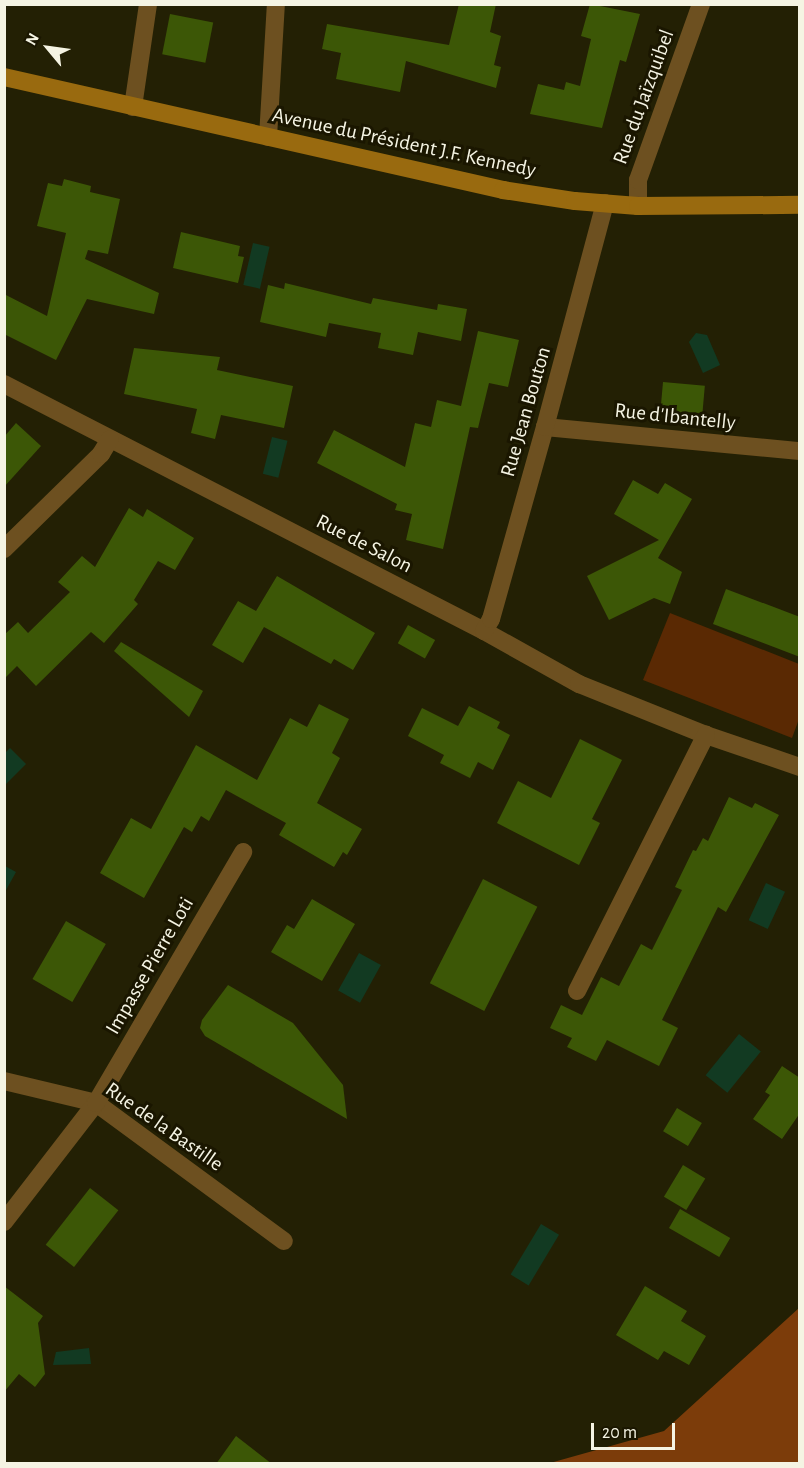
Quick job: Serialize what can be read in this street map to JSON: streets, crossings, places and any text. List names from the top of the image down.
{
  "streets": {
    "street": [
      "Rue du Jaïzquibel",
      "Avenue du Président J.F. Kennedy",
      "Rue Jean Bouton",
      "Rue d'Ibantelly",
      "Rue de Salon",
      "Impasse Pierre Loti",
      "Rue de la Bastille"
    ]
  },
  "crossings": [
    ["Rue du Jaïzquibel", "Avenue du Président J.F. Kennedy"],
    ["Avenue du Président J.F. Kennedy", "Rue Jean Bouton"],
    ["Rue Jean Bouton", "Rue d'Ibantelly"],
    ["Rue Jean Bouton", "Rue de Salon"],
    ["Impasse Pierre Loti", "Rue de la Bastille"]
  ],
  "scale_bar": "20 m",
  "north": "top left"
}
